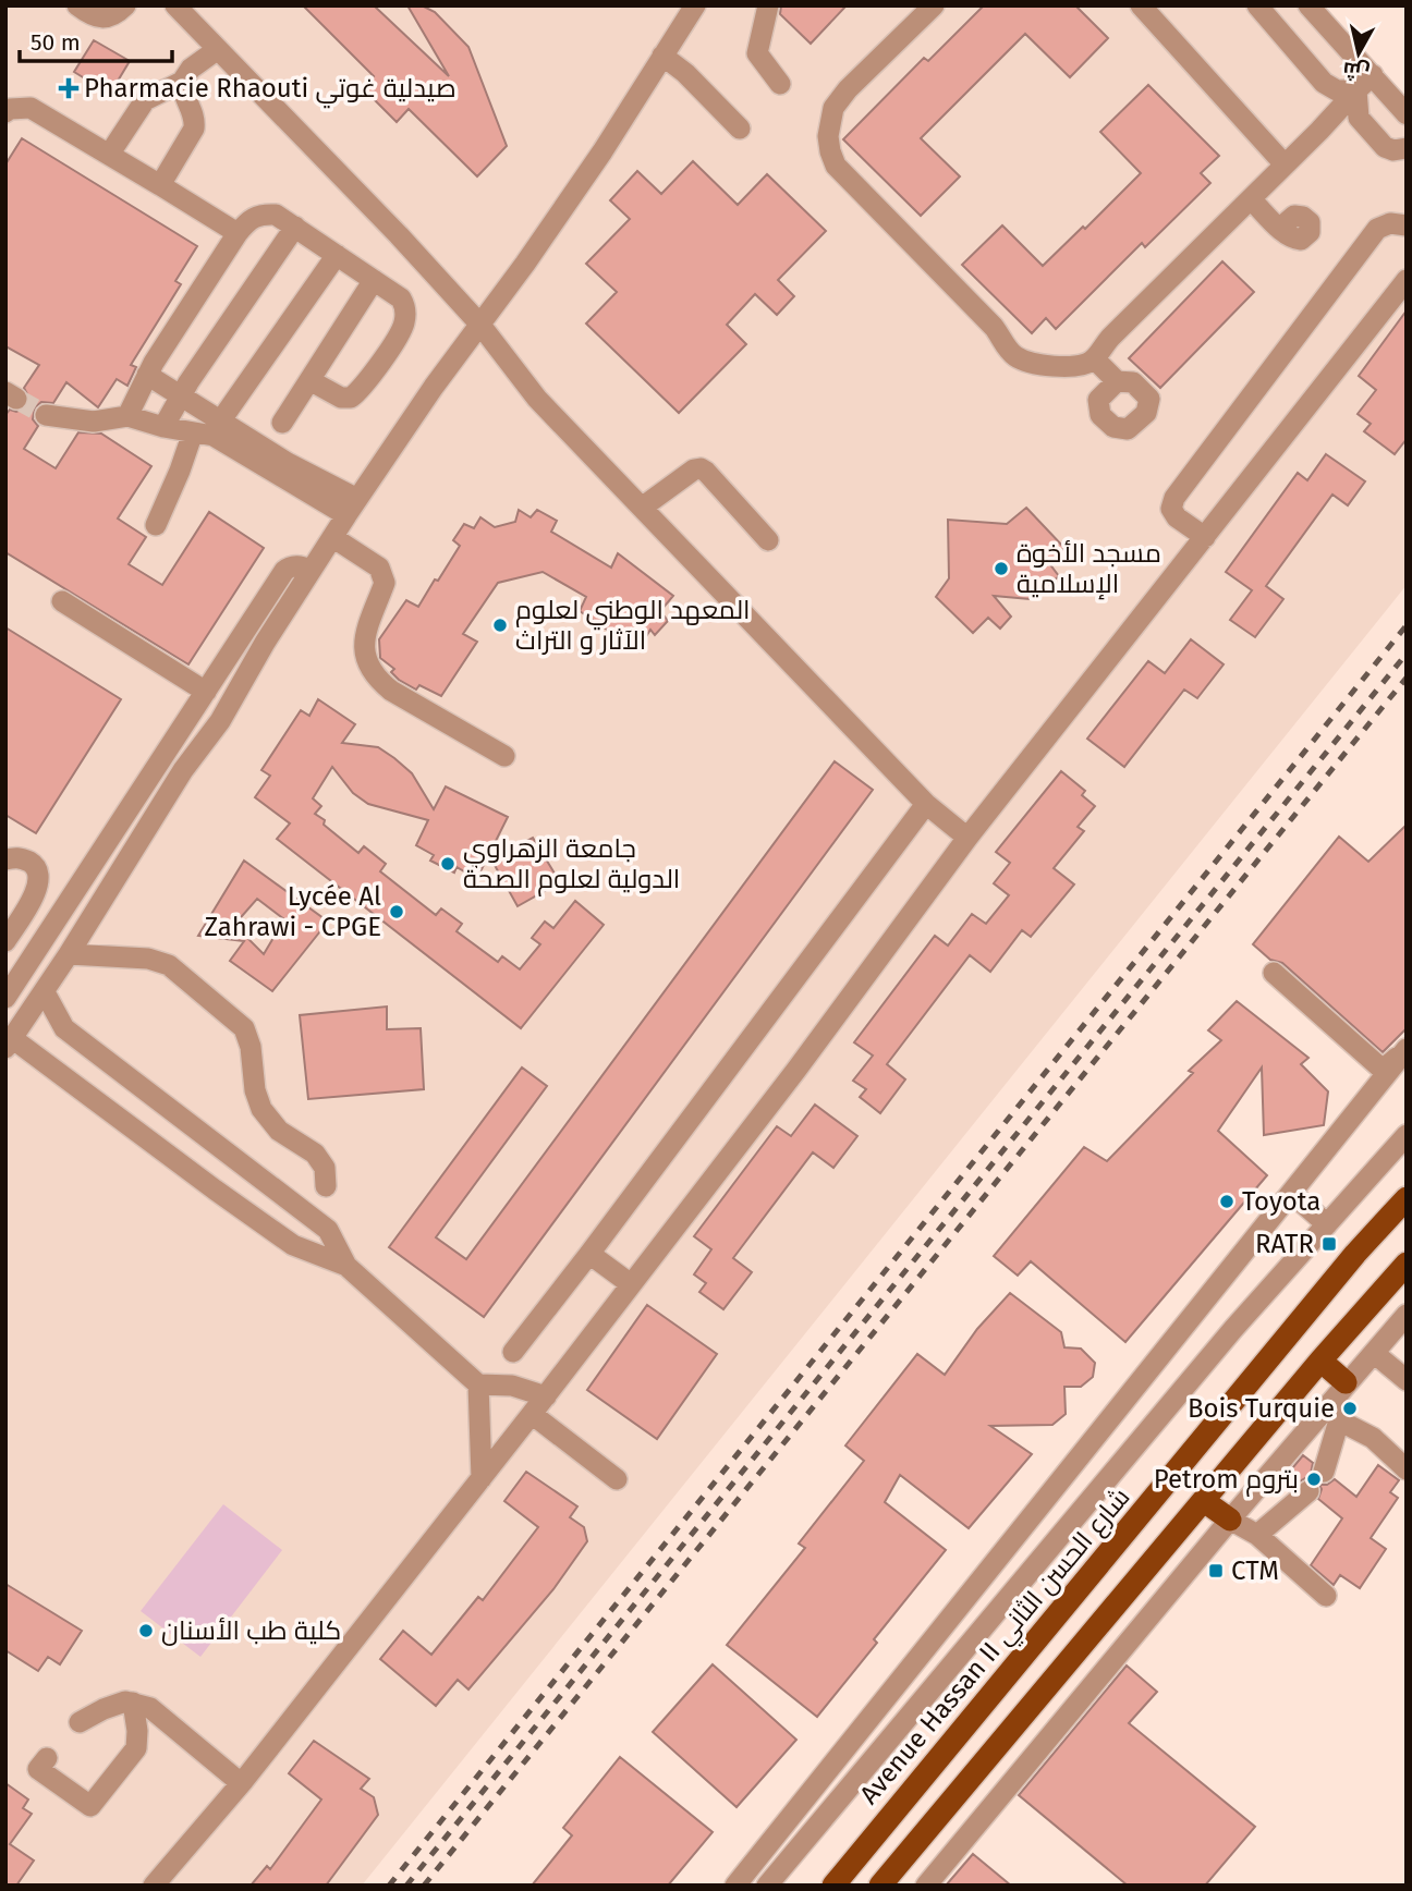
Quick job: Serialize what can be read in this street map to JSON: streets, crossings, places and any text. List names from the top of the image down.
{
  "streets": {
    "main road": ["Avenue Hassan II شارع الحسن الثاني"]
  },
  "places": {
    "health": ["Pharmacie Rhaouti صيدلية غوتي"],
    "other": [
      "مسجد الأخوة الإسلامية",
      "المعهد الوطني لعلوم الآثار و التراث",
      "جامعة الزهراوي الدولية لعلوم الصحة",
      "Lycée Al Zahrawi - CPGE",
      "Toyota",
      "Bois Turquie",
      "Petrom بتروم",
      "كلية طب الأسنان"
    ],
    "transit": ["RATR", "CTM"]
  },
  "scale_bar": "50 m",
  "north": "bottom"
}
